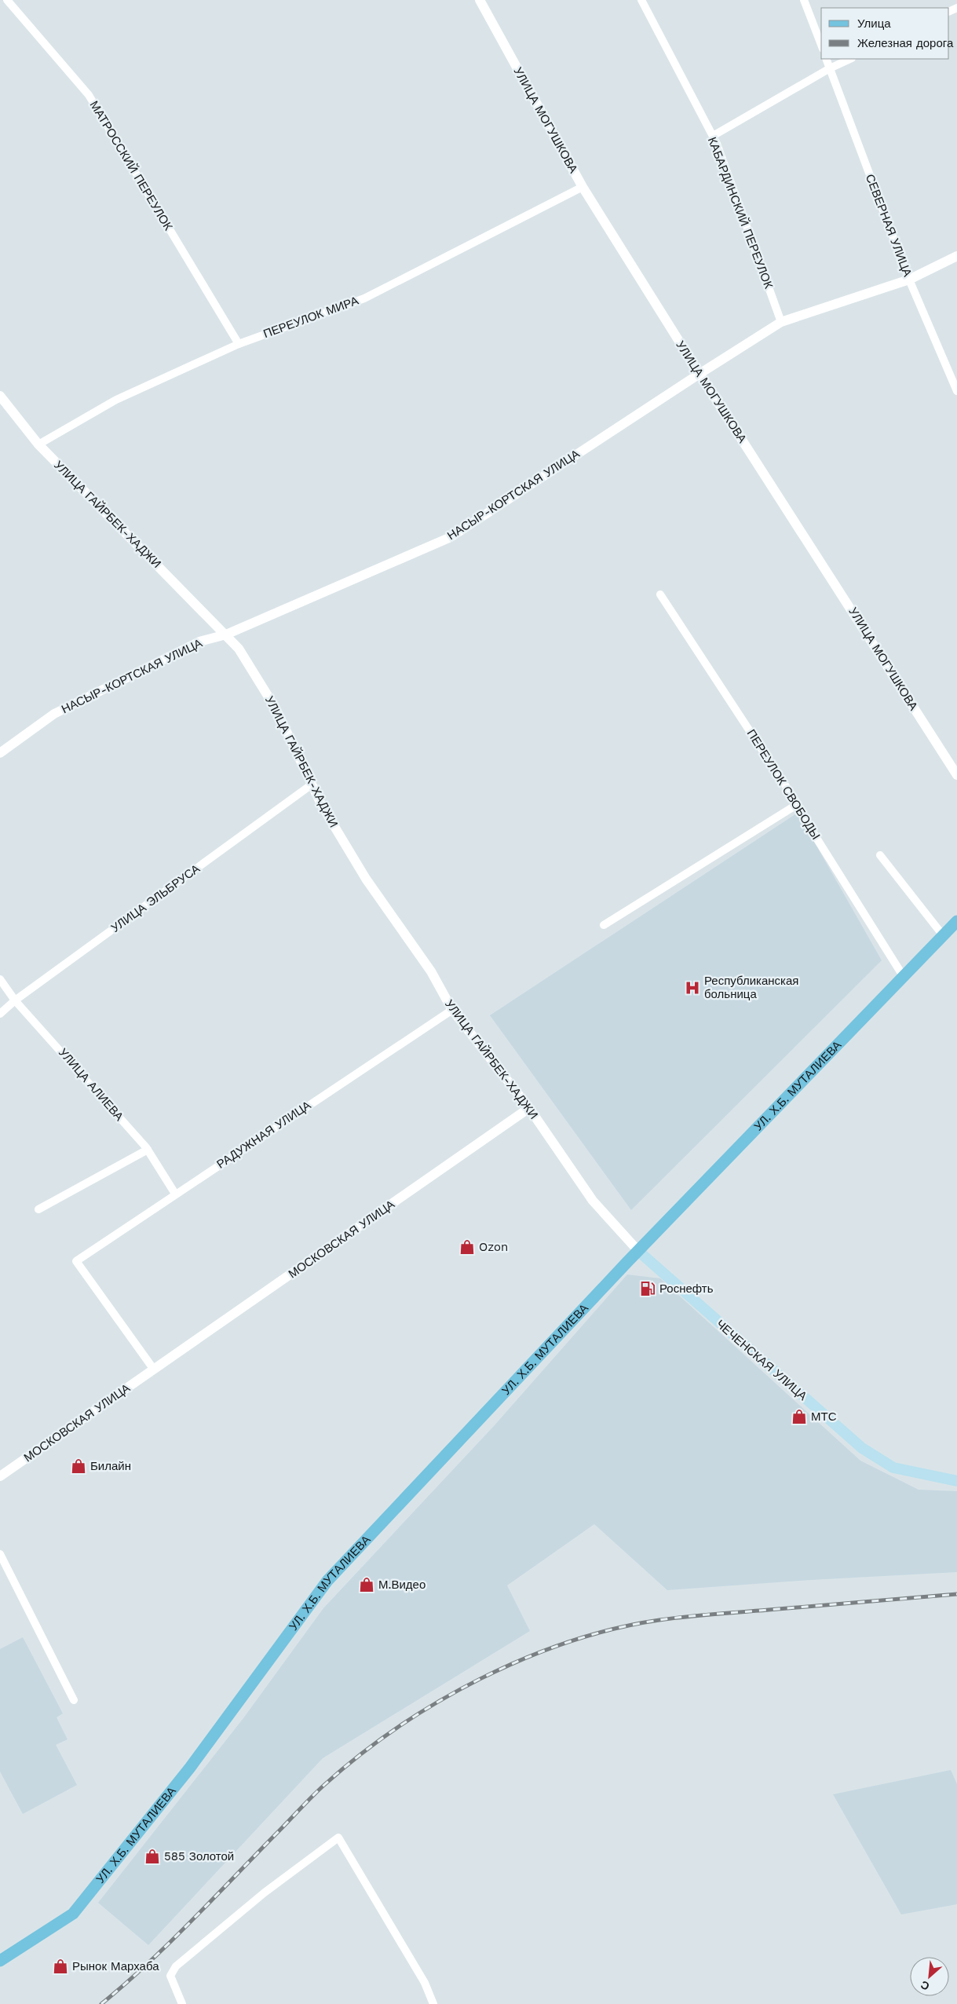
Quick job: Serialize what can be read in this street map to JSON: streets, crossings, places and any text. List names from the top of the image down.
{
  "streets": {
    "main road": ["УЛ. Х.Б. МУТАЛИЕВА", "ЧЕЧЕНСКАЯ УЛИЦА"],
    "street": [
      "УЛИЦА МОГУШКОВА",
      "МАТРОССКИЙ ПЕРЕУЛОК",
      "КАБАРДИНСКИЙ ПЕРЕУЛОК",
      "СЕВЕРНАЯ УЛИЦА",
      "ПЕРЕУЛОК МИРА",
      "НАСЫР-КОРТСКАЯ УЛИЦА",
      "УЛИЦА ГАЙРБЕК-ХАДЖИ",
      "ПЕРЕУЛОК СВОБОДЫ",
      "УЛИЦА ЭЛЬБРУСА",
      "УЛИЦА АЛИЕВА",
      "РАДУЖНАЯ УЛИЦА",
      "МОСКОВСКАЯ УЛИЦА"
    ]
  },
  "crossings": [
    ["УЛИЦА МОГУШКОВА", "ПЕРЕУЛОК МИРА"],
    ["УЛИЦА МОГУШКОВА", "НАСЫР-КОРТСКАЯ УЛИЦА"],
    ["МАТРОССКИЙ ПЕРЕУЛОК", "ПЕРЕУЛОК МИРА"],
    ["КАБАРДИНСКИЙ ПЕРЕУЛОК", "НАСЫР-КОРТСКАЯ УЛИЦА"],
    ["СЕВЕРНАЯ УЛИЦА", "НАСЫР-КОРТСКАЯ УЛИЦА"],
    ["ПЕРЕУЛОК МИРА", "УЛИЦА ГАЙРБЕК-ХАДЖИ"],
    ["НАСЫР-КОРТСКАЯ УЛИЦА", "УЛИЦА ГАЙРБЕК-ХАДЖИ"],
    ["УЛИЦА ГАЙРБЕК-ХАДЖИ", "УЛИЦА ЭЛЬБРУСА"],
    ["УЛИЦА ГАЙРБЕК-ХАДЖИ", "УЛ. Х.Б. МУТАЛИЕВА"],
    ["УЛИЦА ГАЙРБЕК-ХАДЖИ", "РАДУЖНАЯ УЛИЦА"],
    ["УЛИЦА ГАЙРБЕК-ХАДЖИ", "МОСКОВСКАЯ УЛИЦА"],
    ["УЛИЦА ГАЙРБЕК-ХАДЖИ", "ЧЕЧЕНСКАЯ УЛИЦА"],
    ["ПЕРЕУЛОК СВОБОДЫ", "УЛ. Х.Б. МУТАЛИЕВА"],
    ["УЛИЦА ЭЛЬБРУСА", "УЛИЦА АЛИЕВА"],
    ["УЛИЦА АЛИЕВА", "РАДУЖНАЯ УЛИЦА"],
    ["УЛ. Х.Б. МУТАЛИЕВА", "ЧЕЧЕНСКАЯ УЛИЦА"],
    ["РАДУЖНАЯ УЛИЦА", "МОСКОВСКАЯ УЛИЦА"]
  ],
  "places": {
    "hospital": ["Республиканская больница"],
    "shop": [
      "Ozon",
      "МТС",
      "Билайн",
      "М.Видео",
      "585 Золотой",
      "Рынок Мархаба"
    ],
    "fuel station": ["Роснефть"]
  },
  "legend": ["Улица", "Железная дорога"],
  "north": "bottom left"
}
